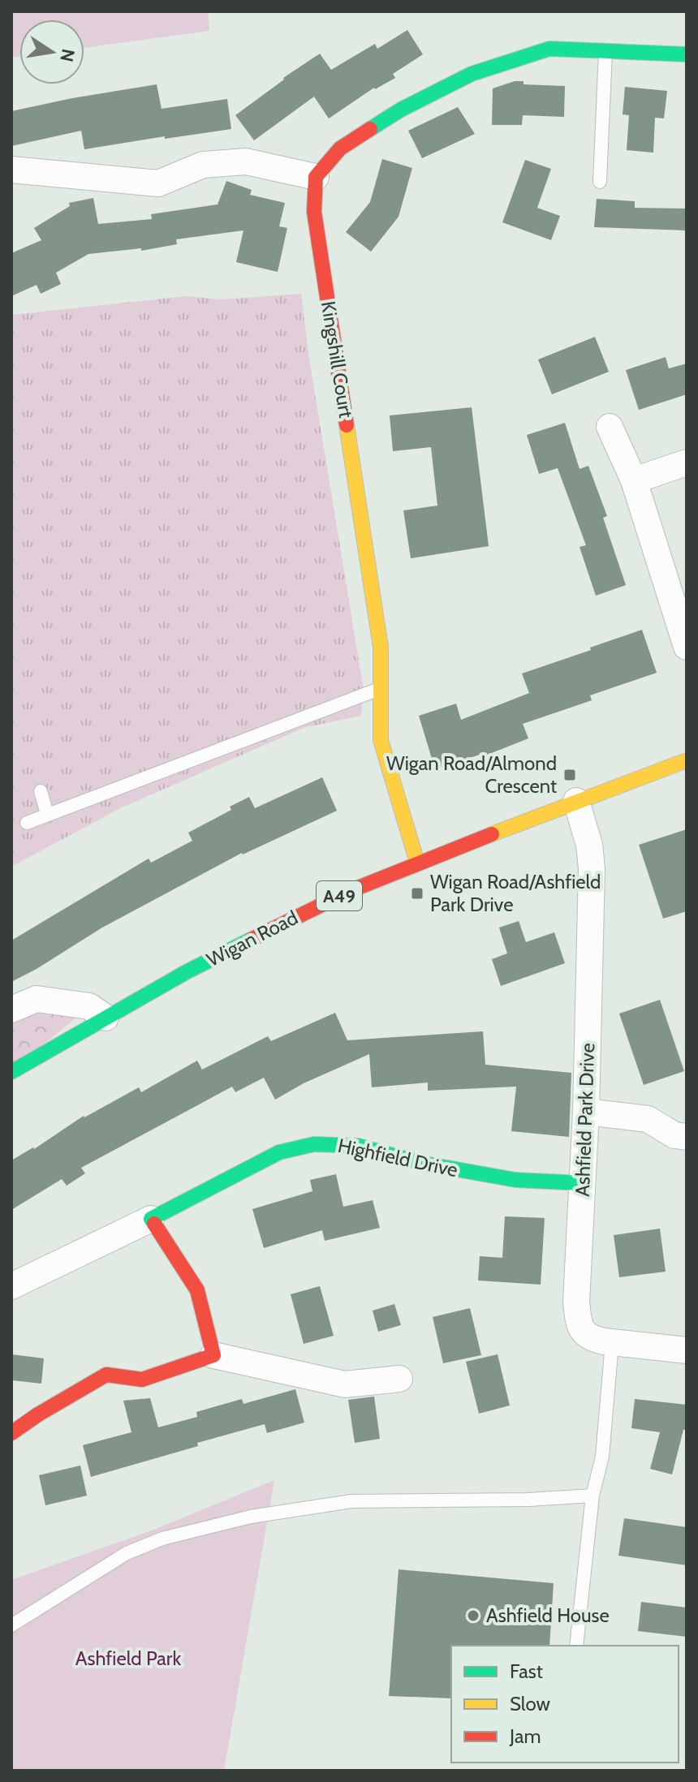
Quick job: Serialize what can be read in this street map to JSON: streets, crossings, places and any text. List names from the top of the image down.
{
  "streets": {
    "main road": [
      "Kingshill Court",
      "A49",
      "Wigan Road",
      "Highfield Drive"
    ],
    "street": ["Ashfield Park Drive"]
  },
  "crossings": [
    ["Kingshill Court", "Wigan Road"],
    ["Wigan Road", "Ashfield Park Drive"],
    ["Ashfield Park Drive", "Highfield Drive"]
  ],
  "parks": ["Ashfield Park"],
  "places": {
    "transit": ["Wigan Road/Almond Crescent", "Wigan Road/Ashfield Park Drive"],
    "other": ["Ashfield House"]
  },
  "legend": ["Fast", "Slow", "Jam"],
  "north": "right"
}
